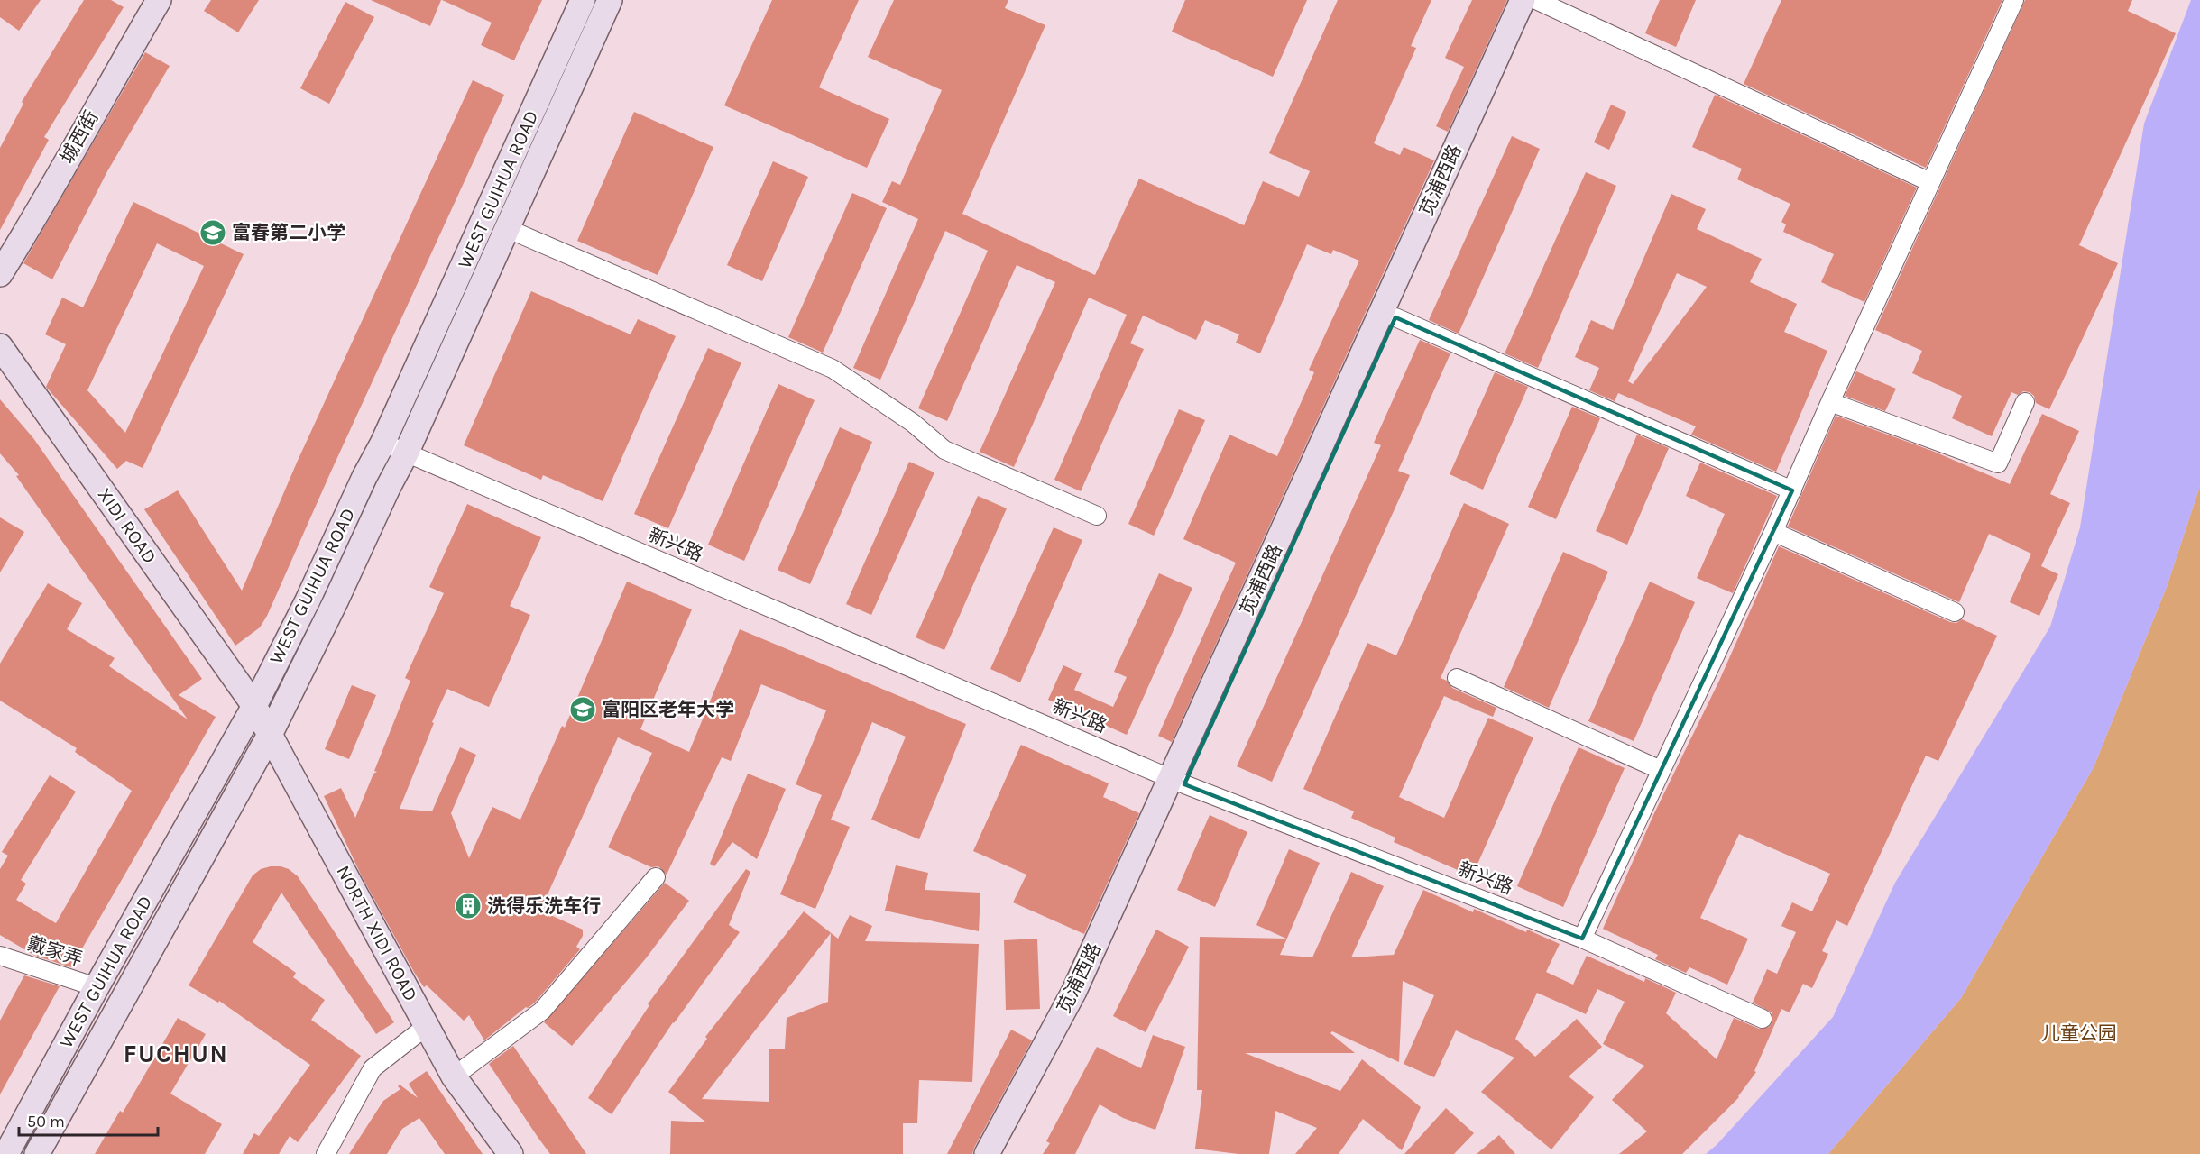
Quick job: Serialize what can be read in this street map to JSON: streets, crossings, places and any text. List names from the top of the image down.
{
  "streets": {
    "street": [
      "城西街",
      "苋浦西路",
      "WEST GUIHUA ROAD",
      "XIDI ROAD",
      "新兴路",
      "NORTH XIDI ROAD",
      "戴家弄"
    ]
  },
  "crossings": [
    ["苋浦西路", "新兴路"],
    ["WEST GUIHUA ROAD", "XIDI ROAD"],
    ["WEST GUIHUA ROAD", "新兴路"],
    ["WEST GUIHUA ROAD", "NORTH XIDI ROAD"],
    ["WEST GUIHUA ROAD", "戴家弄"],
    ["XIDI ROAD", "NORTH XIDI ROAD"]
  ],
  "districts": ["FUCHUN"],
  "parks": ["儿童公园"],
  "places": {
    "school or university": ["富春第二小学", "富阳区老年大学"],
    "building": ["洗得乐洗车行"]
  },
  "scale_bar": "50 m"
}
